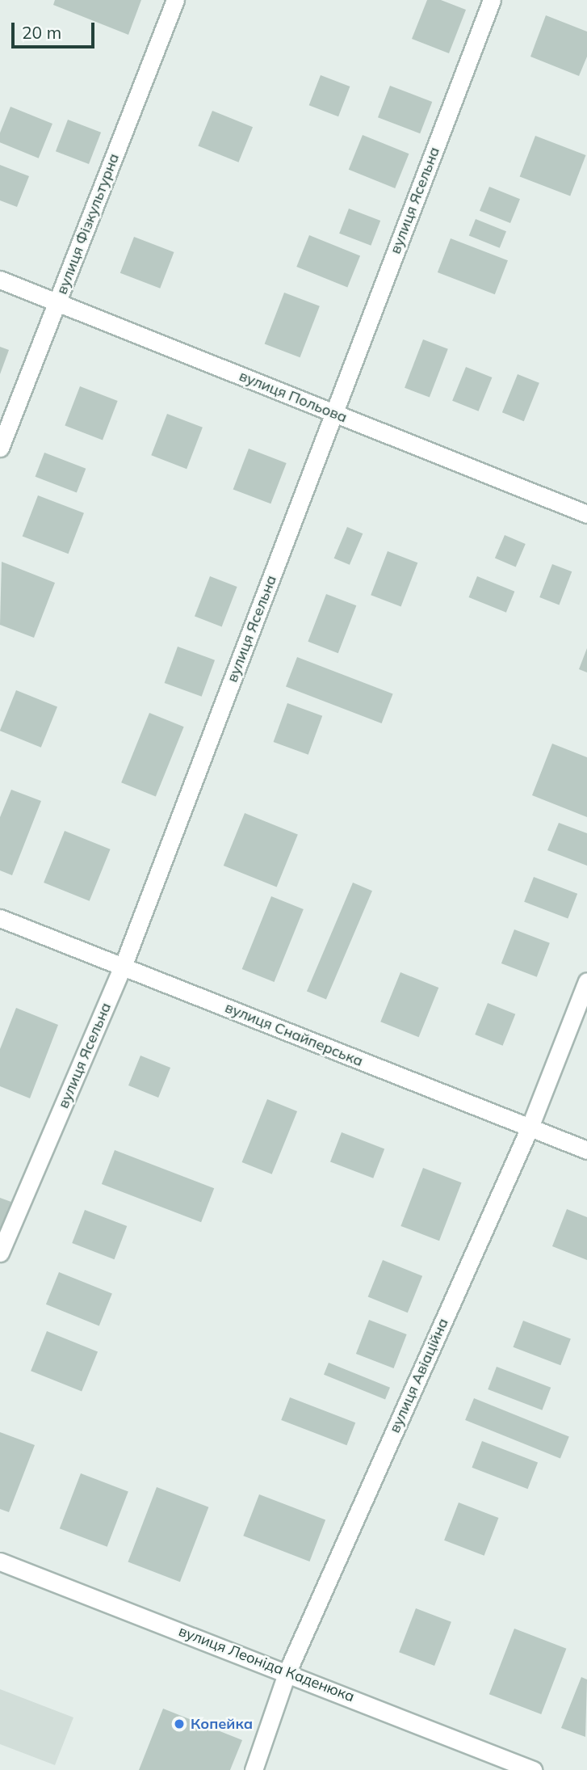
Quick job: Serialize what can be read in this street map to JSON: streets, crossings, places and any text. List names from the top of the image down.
{
  "streets": {
    "street": [
      "вулиця Ясельна",
      "вулиця Фізкультурна",
      "вулиця Польова",
      "вулиця Снайперська",
      "вулиця Авіаційна",
      "вулиця Леоніда Каденюка"
    ]
  },
  "crossings": [
    ["вулиця Ясельна", "вулиця Польова"],
    ["вулиця Ясельна", "вулиця Снайперська"],
    ["вулиця Фізкультурна", "вулиця Польова"],
    ["вулиця Снайперська", "вулиця Авіаційна"],
    ["вулиця Авіаційна", "вулиця Леоніда Каденюка"]
  ],
  "places": ["Копейка"],
  "scale_bar": "20 m"
}
